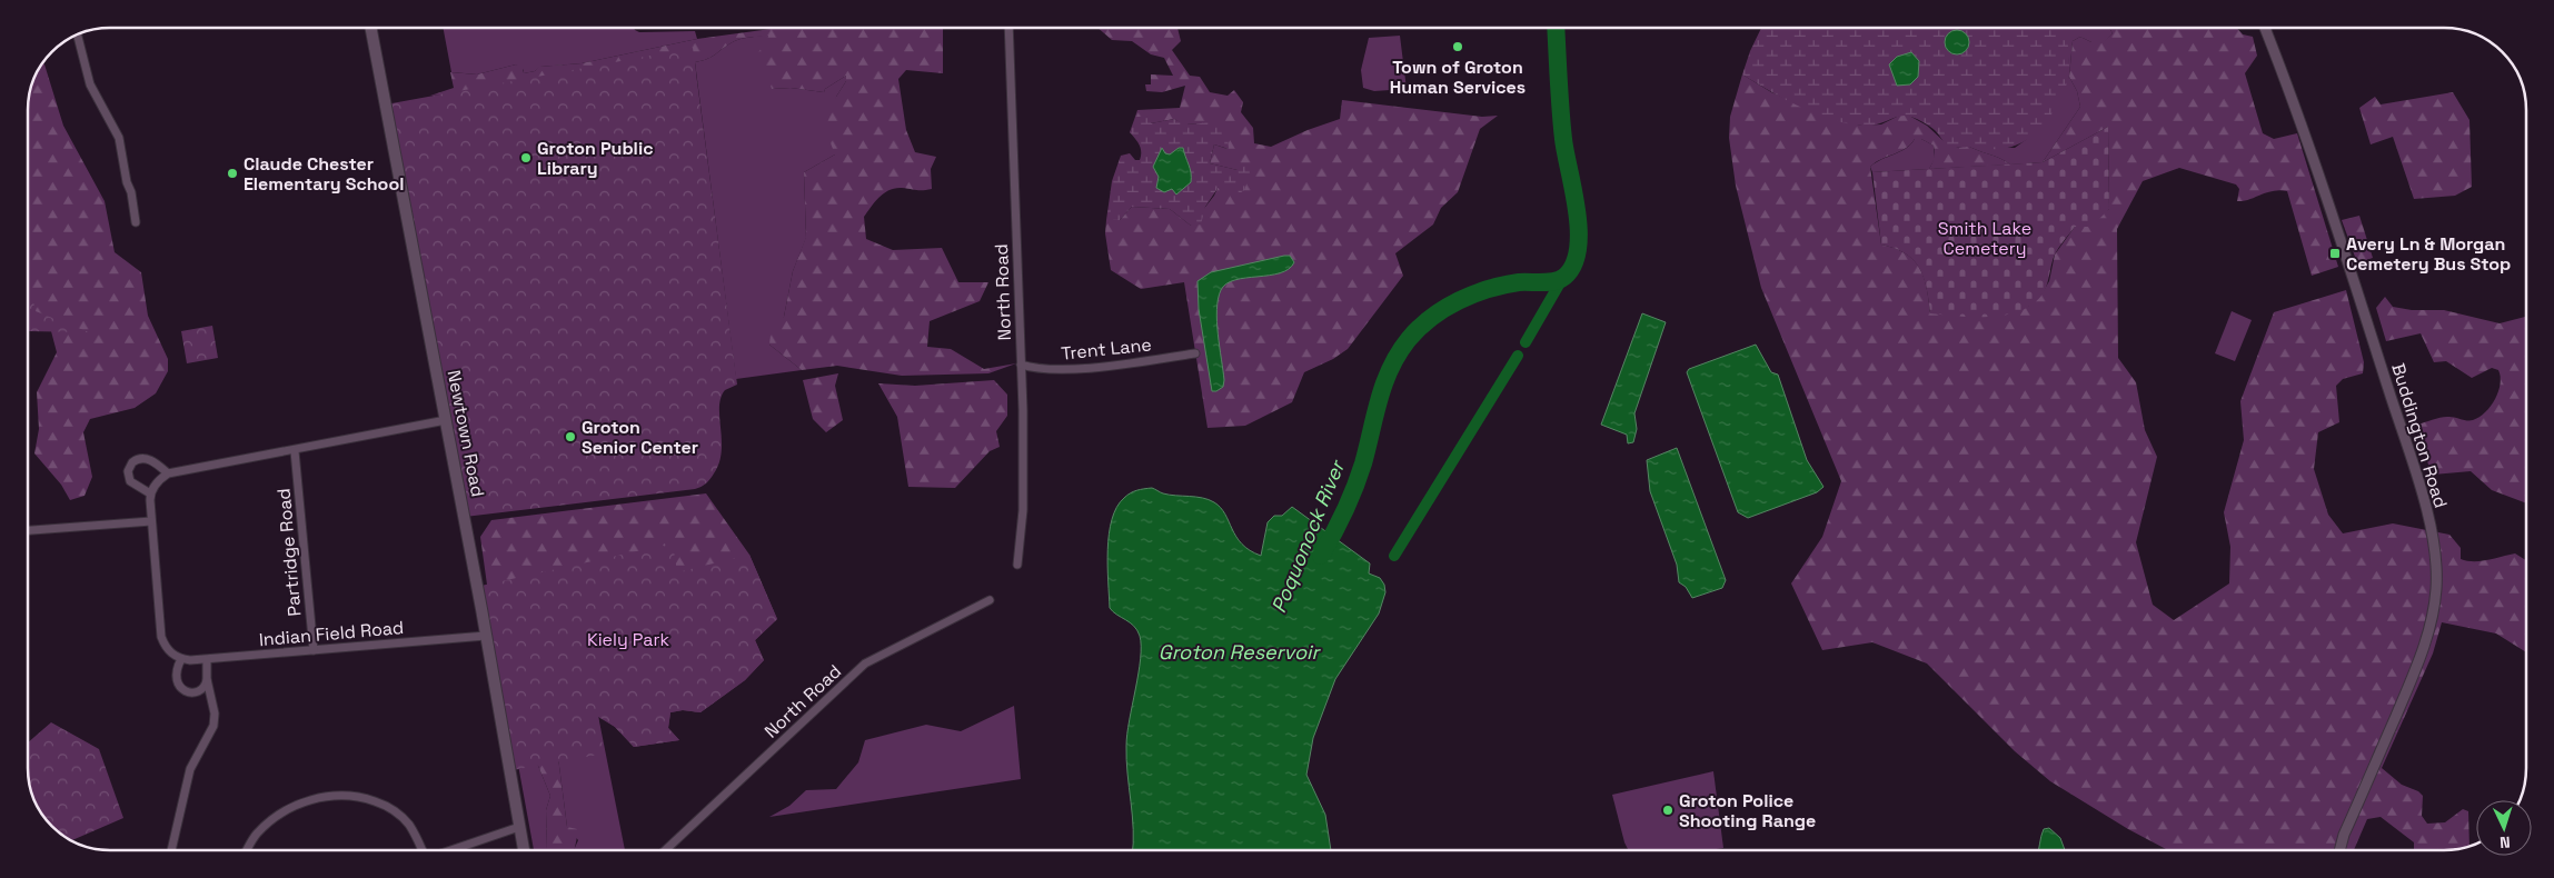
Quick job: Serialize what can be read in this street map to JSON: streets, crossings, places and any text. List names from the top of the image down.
{
  "streets": {
    "main road": ["Newtown Road"],
    "street": [
      "North Road",
      "Trent Lane",
      "Buddington Road",
      "Partridge Road",
      "Indian Field Road"
    ]
  },
  "crossings": [
    ["North Road", "Trent Lane"],
    ["Newtown Road", "Indian Field Road"],
    ["Partridge Road", "Indian Field Road"]
  ],
  "water": ["Poquonock River", "Groton Reservoir"],
  "parks": ["Smith Lake Cemetery", "Kiely Park"],
  "places": {
    "other": [
      "Town of Groton Human Services",
      "Groton Public Library",
      "Claude Chester Elementary School",
      "Groton Senior Center",
      "Groton Police Shooting Range"
    ],
    "transit": ["Avery Ln & Morgan Cemetery Bus Stop"]
  },
  "north": "bottom"
}
